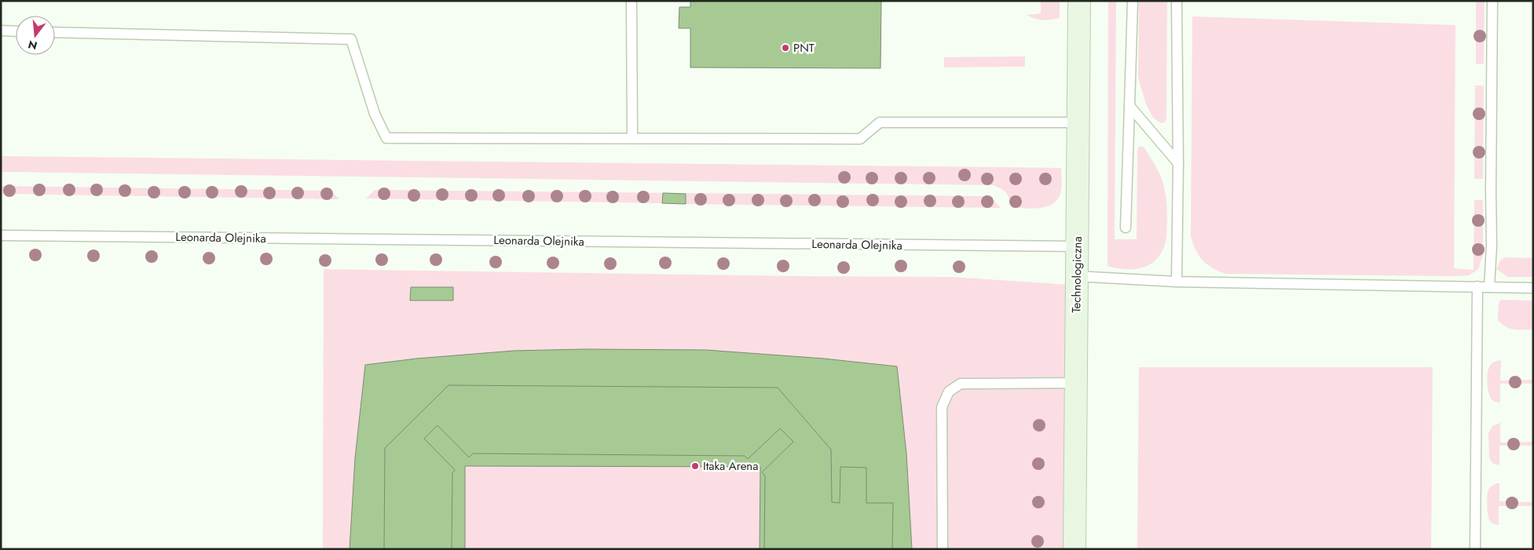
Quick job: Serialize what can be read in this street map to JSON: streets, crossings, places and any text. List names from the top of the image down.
{
  "streets": {
    "street": ["Technologiczna"],
    "lane": ["Leonarda Olejnika"]
  },
  "crossings": [
    ["Leonarda Olejnika", "Technologiczna"]
  ],
  "places": ["PNT", "Itaka Arena"],
  "north": "bottom"
}
